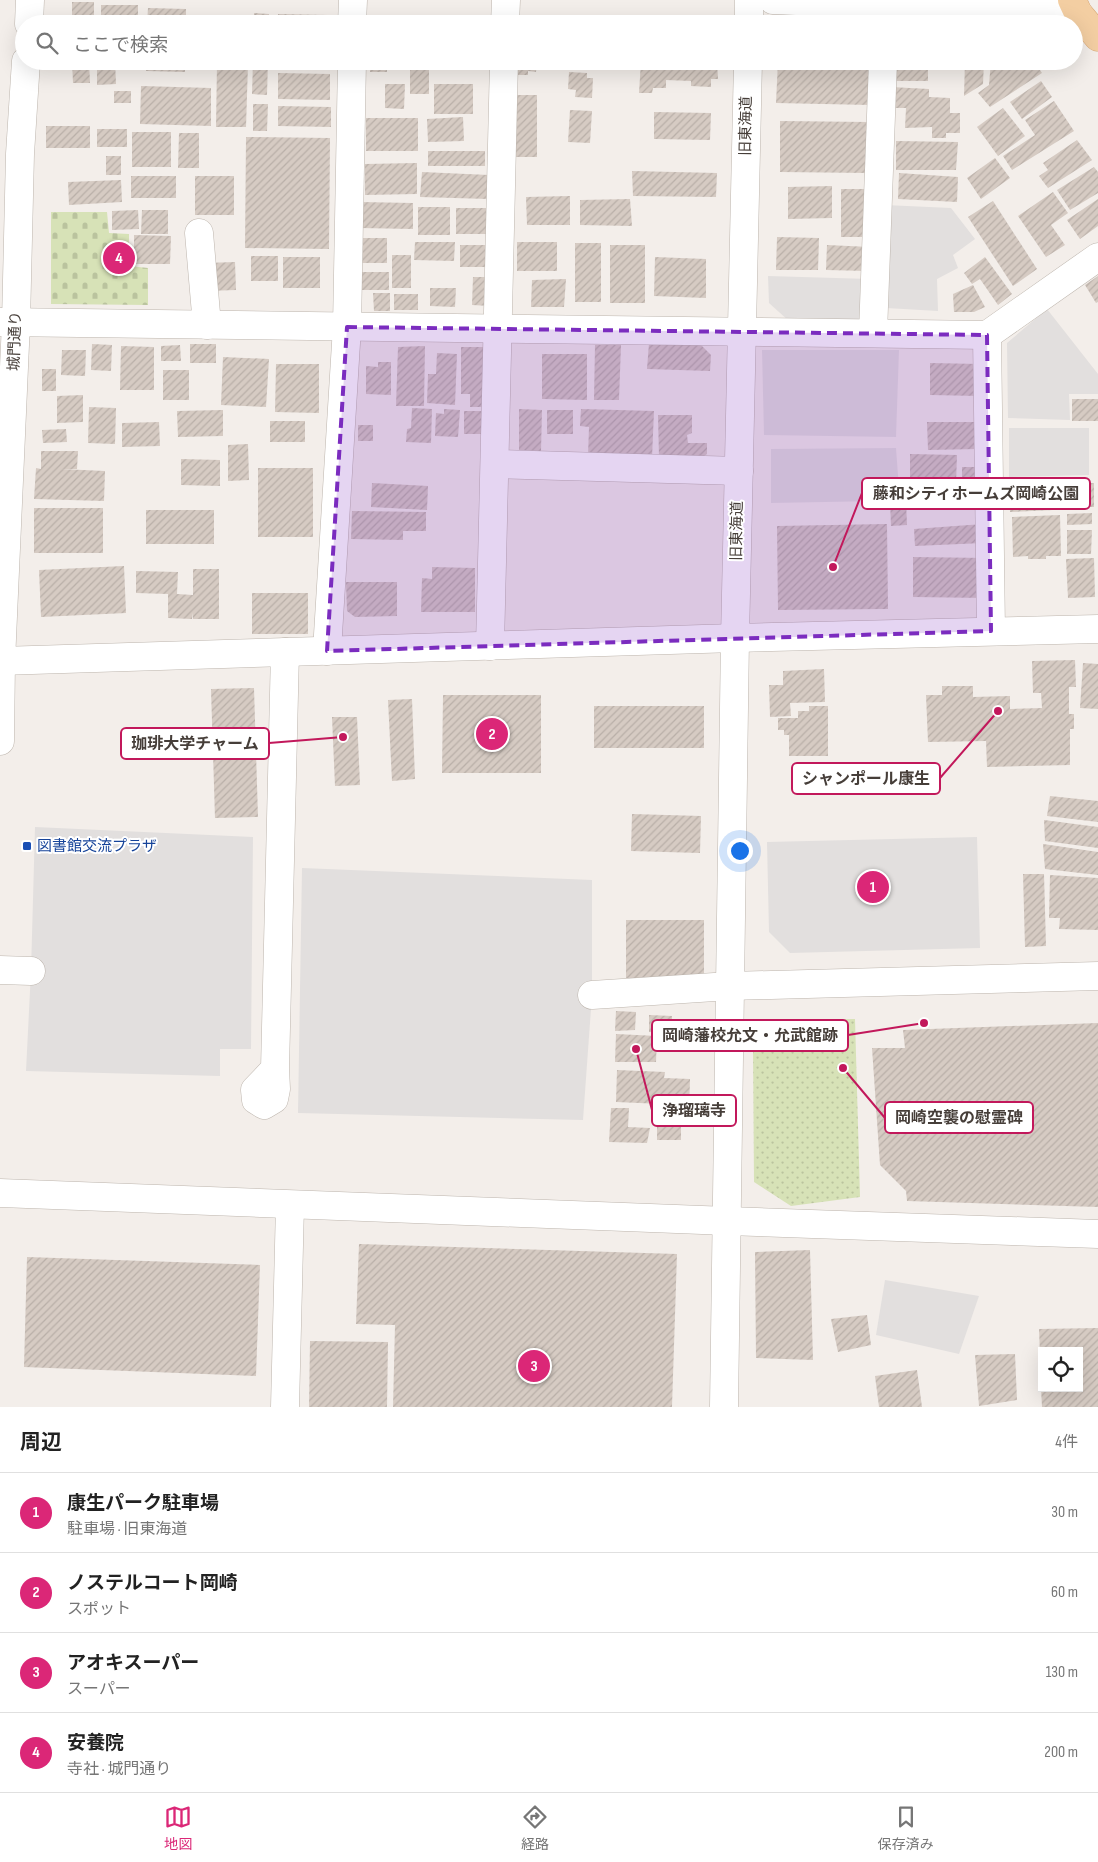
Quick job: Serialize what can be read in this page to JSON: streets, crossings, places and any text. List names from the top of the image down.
{
  "streets": {
    "street": ["旧東海道", "城門通り"]
  },
  "places": {
    "other": [
      "藤和シティホームズ岡崎公園",
      "シャンポール康生",
      "珈琲大学チャーム",
      "岡崎藩校允文・允武館跡",
      "浄瑠璃寺",
      "岡崎空襲の慰霊碑"
    ],
    "transit": ["図書館交流プラザ"]
  },
  "page": {
    "search": "ここで検索",
    "pins": [
      "4",
      "2",
      "1",
      "3"
    ],
    "heading": ["周辺", "4件"],
    "list": [
      {
        "mark": "1",
        "name": "康生パーク駐車場",
        "note": "駐車場 · 旧東海道",
        "value": "30 m"
      },
      {
        "mark": "2",
        "name": "ノステルコート岡崎",
        "note": "スポット",
        "value": "60 m"
      },
      {
        "mark": "3",
        "name": "アオキスーパー",
        "note": "スーパー",
        "value": "130 m"
      },
      {
        "mark": "4",
        "name": "安養院",
        "note": "寺社 · 城門通り",
        "value": "200 m"
      }
    ],
    "nav": ["地図", "経路", "保存済み"]
  }
}
